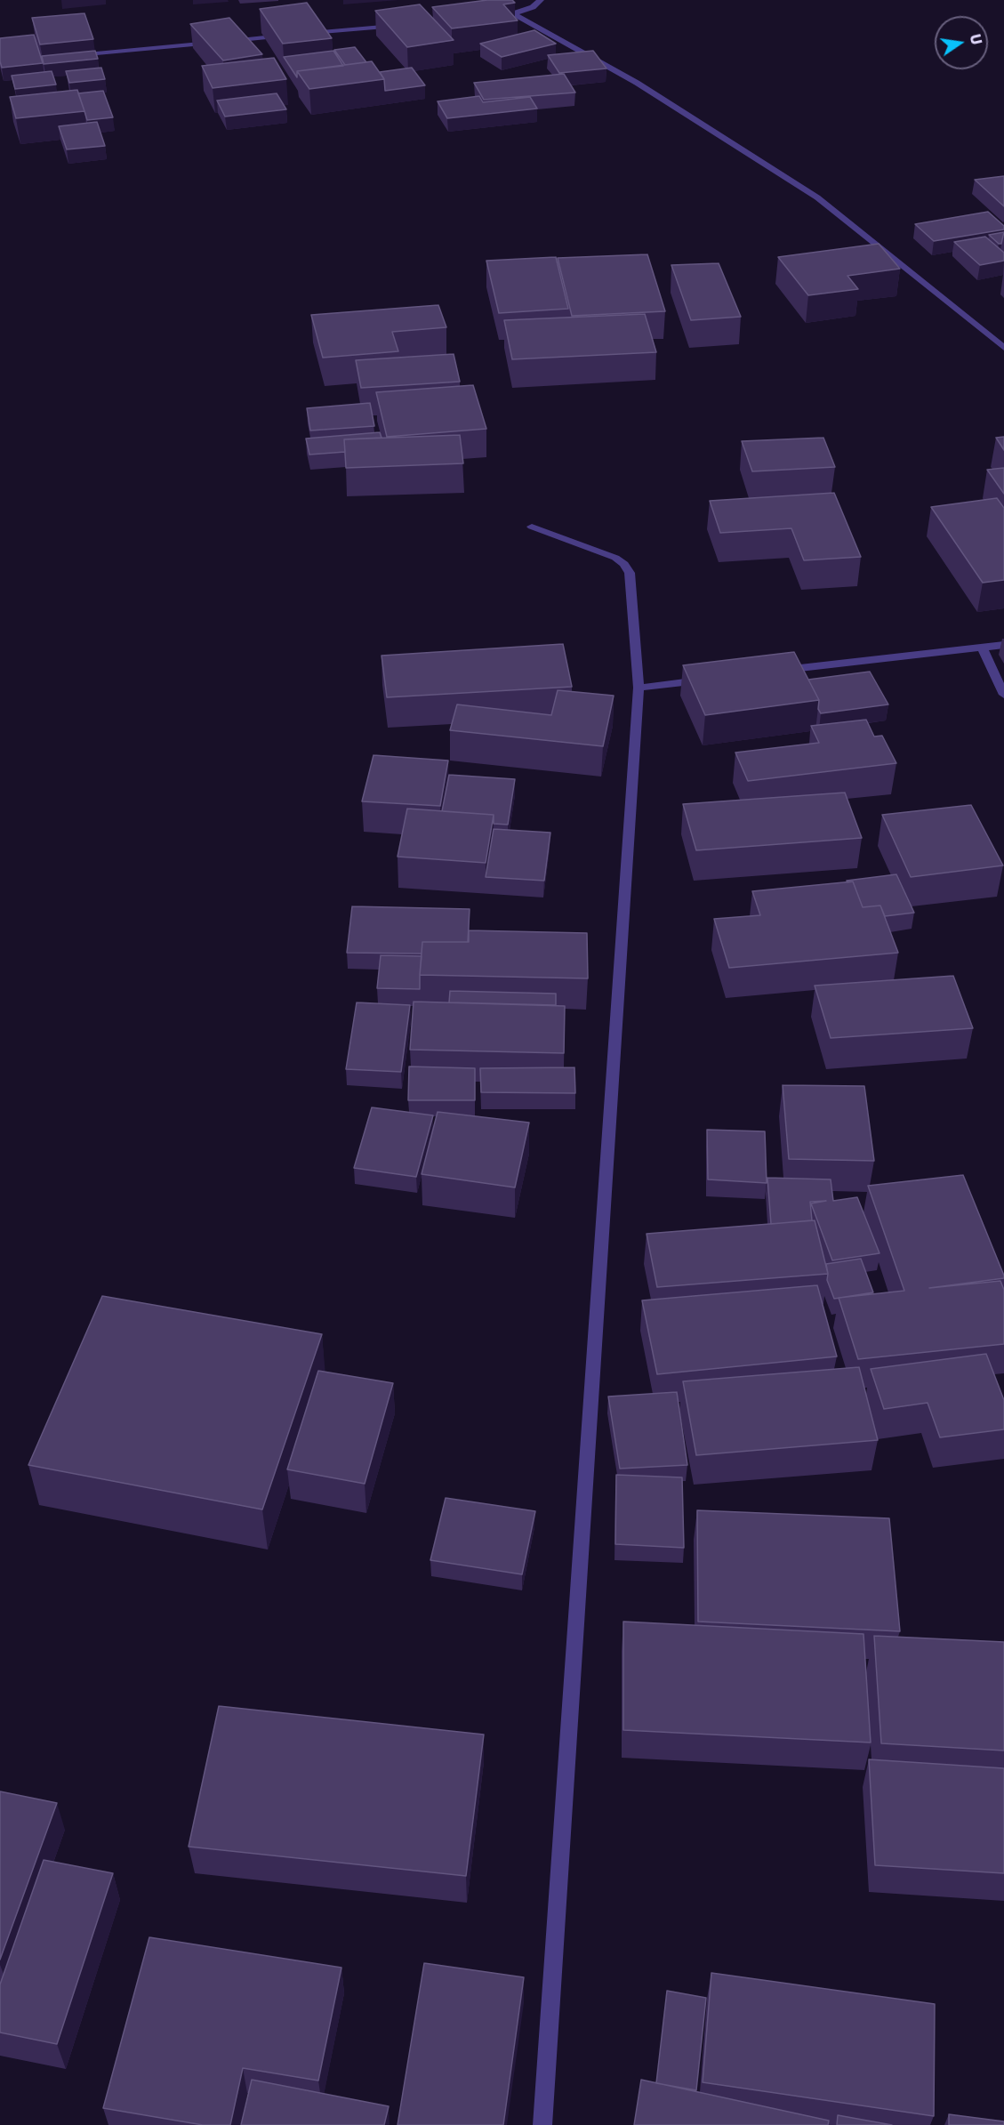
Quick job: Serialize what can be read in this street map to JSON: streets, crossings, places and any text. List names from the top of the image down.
{
  "north": "right"
}
